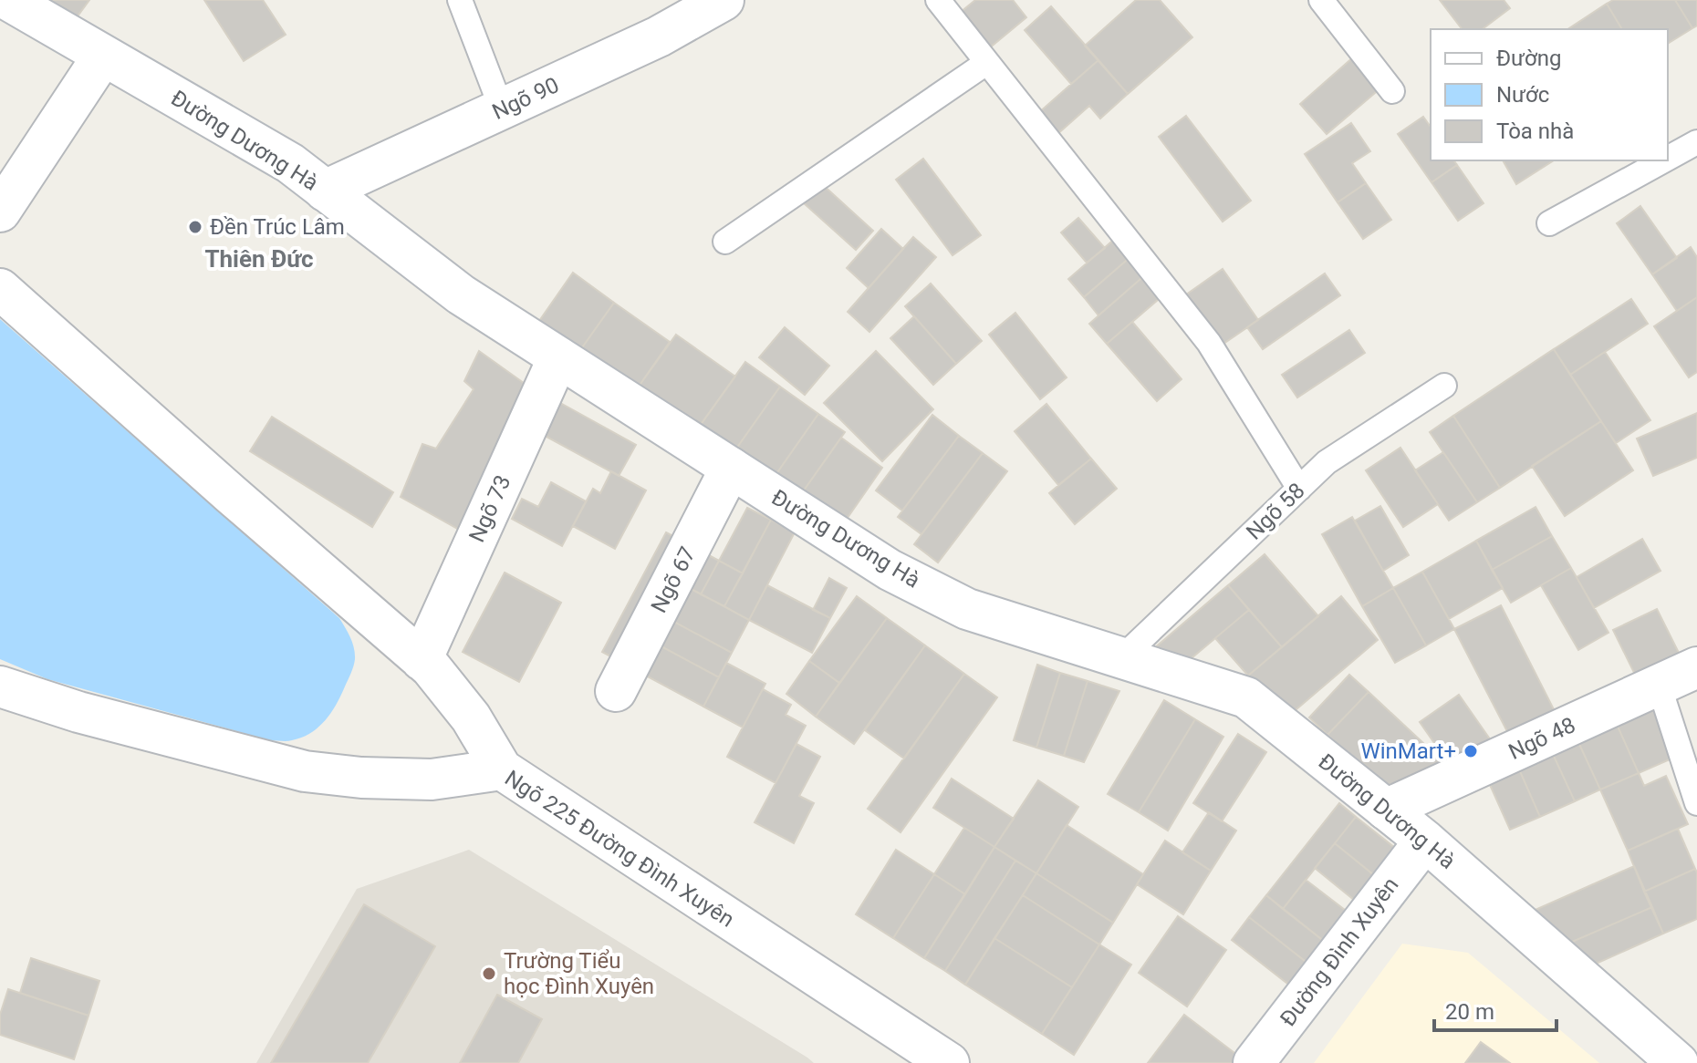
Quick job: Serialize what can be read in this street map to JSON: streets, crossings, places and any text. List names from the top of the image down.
{
  "streets": {
    "street": [
      "Ngõ 90",
      "Đường Dương Hà",
      "Ngõ 73",
      "Ngõ 67",
      "Ngõ 48",
      "Ngõ 225 Đường Đình Xuyên",
      "Đường Đình Xuyên"
    ],
    "lane": ["Ngõ 58"]
  },
  "crossings": [
    ["Ngõ 90", "Đường Dương Hà"],
    ["Đường Dương Hà", "Ngõ 73"],
    ["Đường Dương Hà", "Ngõ 58"],
    ["Đường Dương Hà", "Ngõ 67"],
    ["Đường Dương Hà", "Ngõ 48"],
    ["Đường Dương Hà", "Đường Đình Xuyên"]
  ],
  "districts": ["Thiên Đức"],
  "places": ["Đền Trúc Lâm", "WinMart+", "Trường Tiểu học Đình Xuyên"],
  "legend": ["Đường", "Nước", "Tòa nhà"],
  "scale_bar": "20 m"
}
